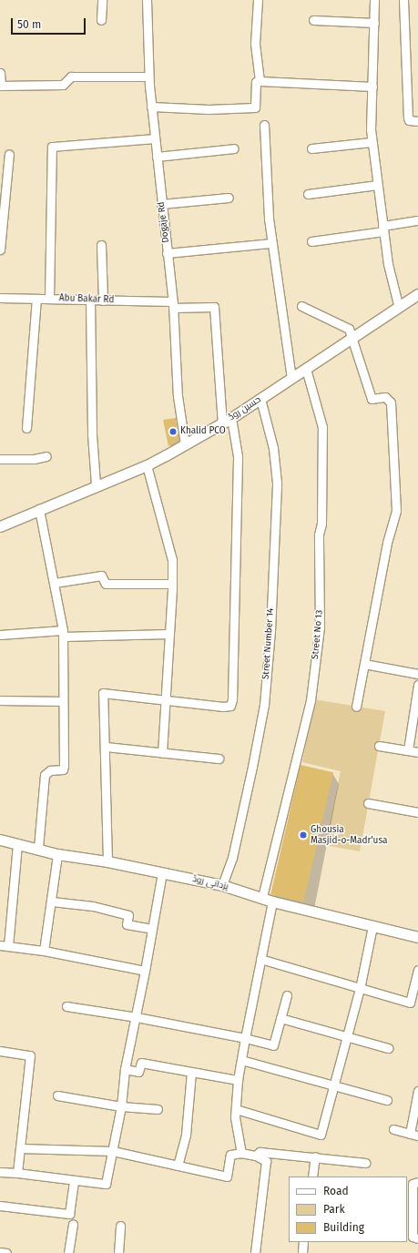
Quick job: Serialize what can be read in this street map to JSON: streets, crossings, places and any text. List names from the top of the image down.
{
  "streets": {
    "street": [
      "Dogaje Rd",
      "Abu Bakar Rd",
      "حسین روڈ",
      "Street No 13",
      "Street Number 14",
      "یزدانی روڈ"
    ]
  },
  "crossings": [
    ["Dogaje Rd", "Abu Bakar Rd"],
    ["Dogaje Rd", "حسین روڈ"],
    ["Abu Bakar Rd", "حسین روڈ"],
    ["حسین روڈ", "Street No 13"],
    ["حسین روڈ", "Street Number 14"],
    ["Street No 13", "یزدانی روڈ"],
    ["Street Number 14", "یزدانی روڈ"]
  ],
  "places": ["Khalid PCO", "Ghousia Masjid-o-Madr'usa"],
  "legend": ["Road", "Park", "Building"],
  "scale_bar": "50 m"
}
